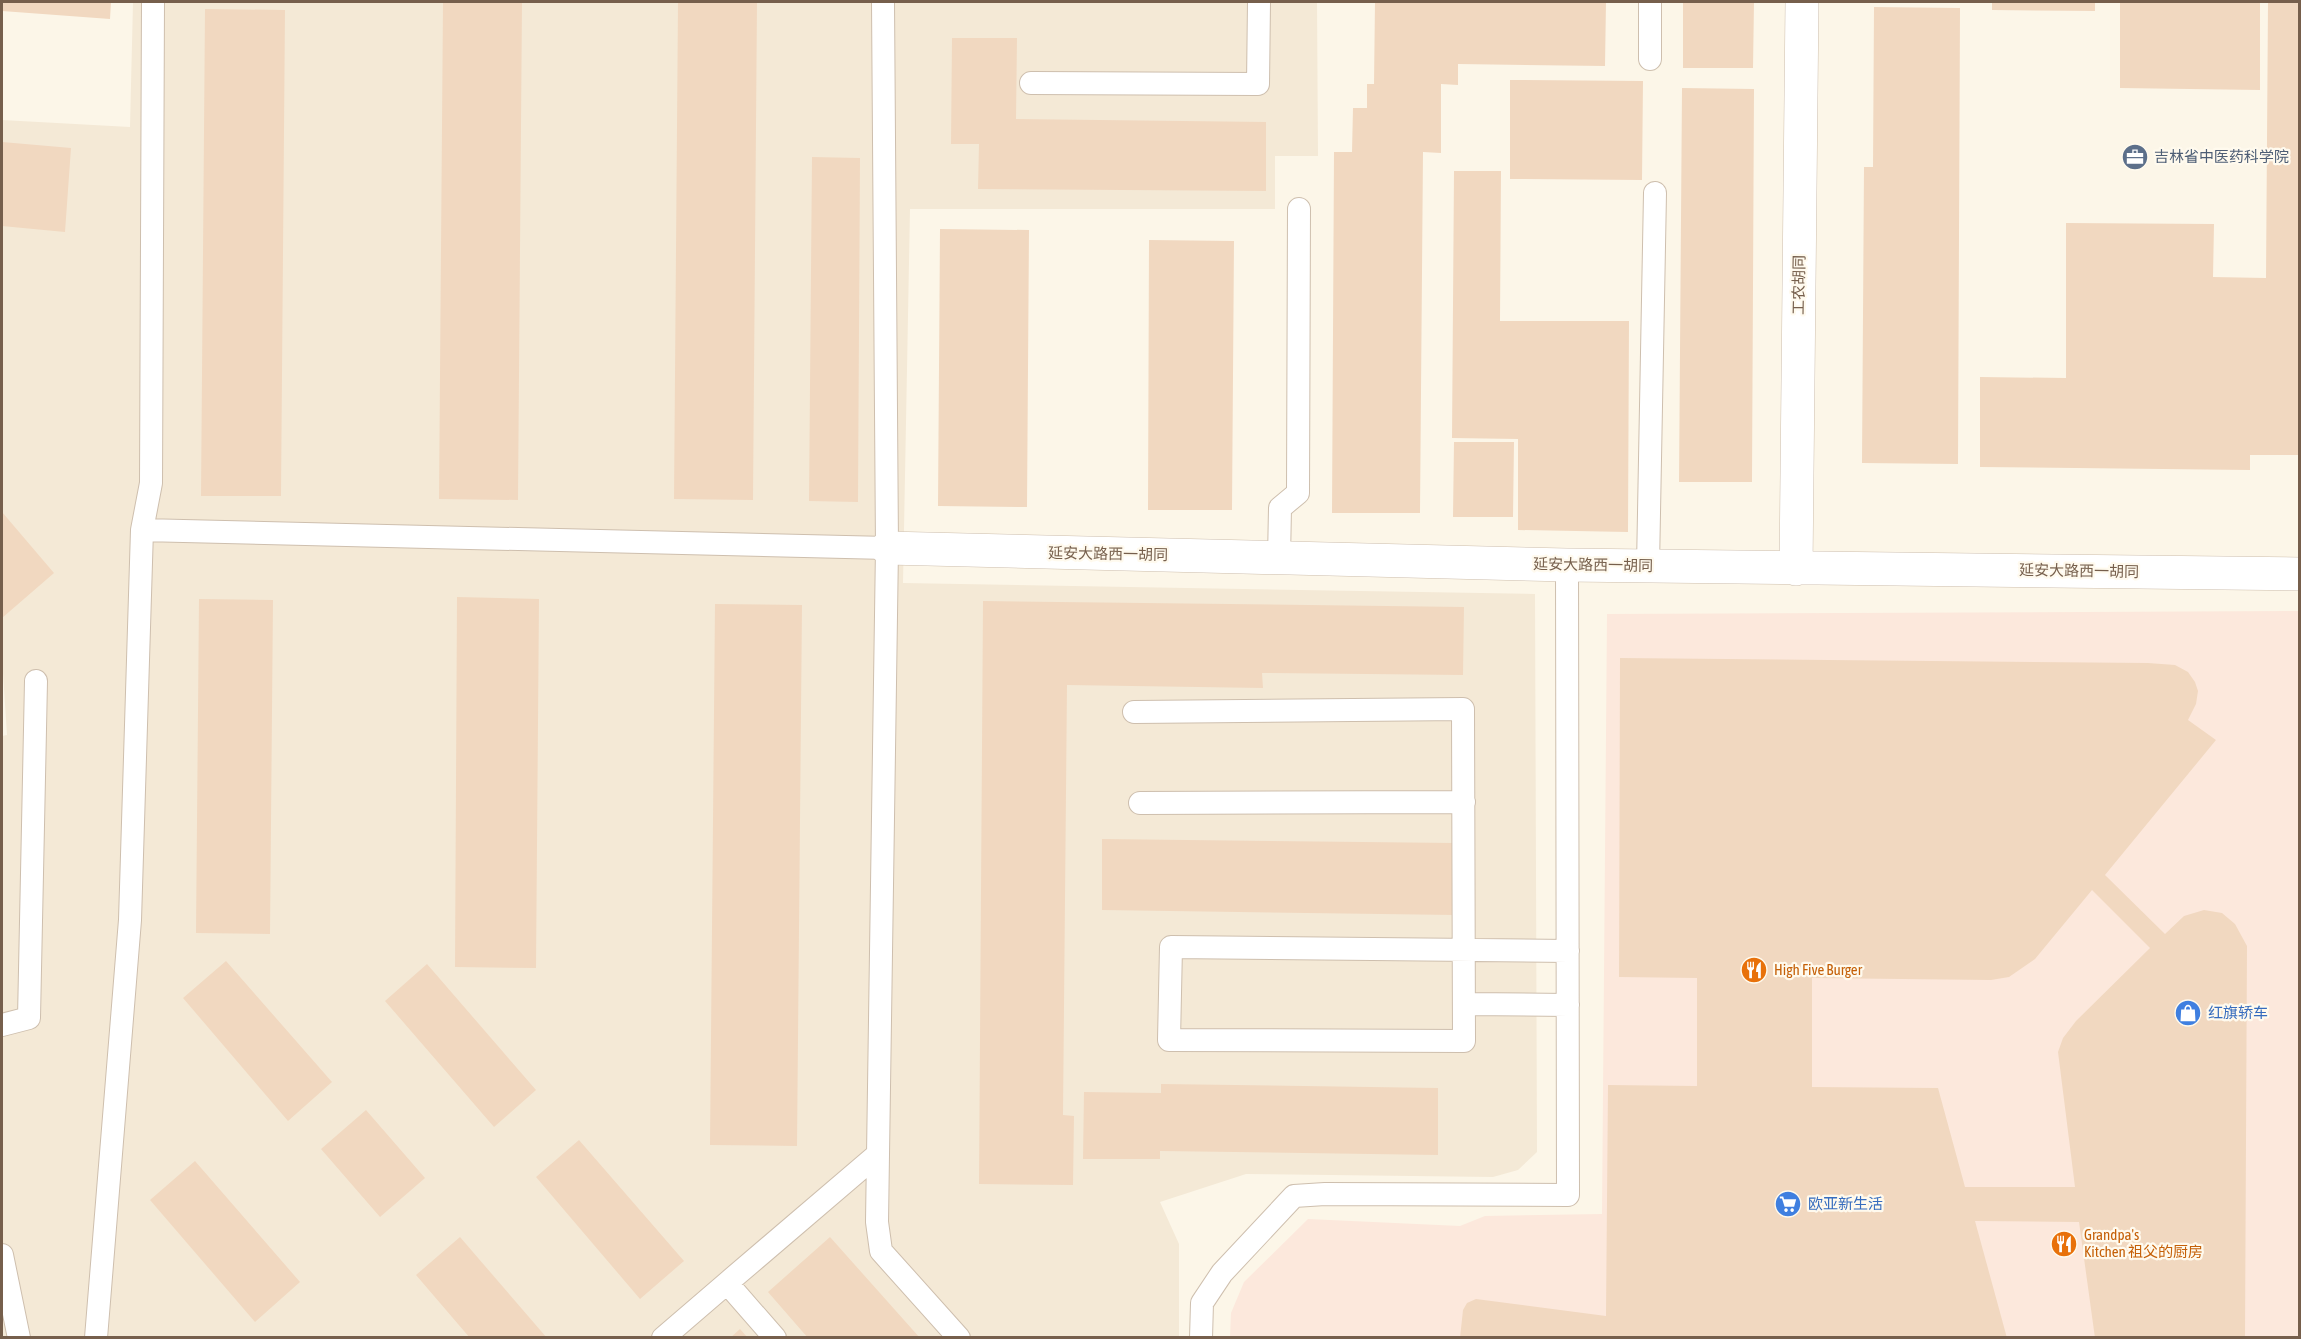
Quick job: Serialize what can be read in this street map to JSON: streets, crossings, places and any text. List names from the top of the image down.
{
  "streets": {
    "street": ["工农胡同", "延安大路西一胡同"]
  },
  "crossings": [
    ["工农胡同", "延安大路西一胡同"]
  ],
  "places": {
    "office": ["吉林省中医药科学院"],
    "restaurant": ["High Five Burger", "Grandpa's Kitchen 祖父的厨房"],
    "shop": ["红旗轿车"],
    "supermarket": ["欧亚新生活"]
  }
}
